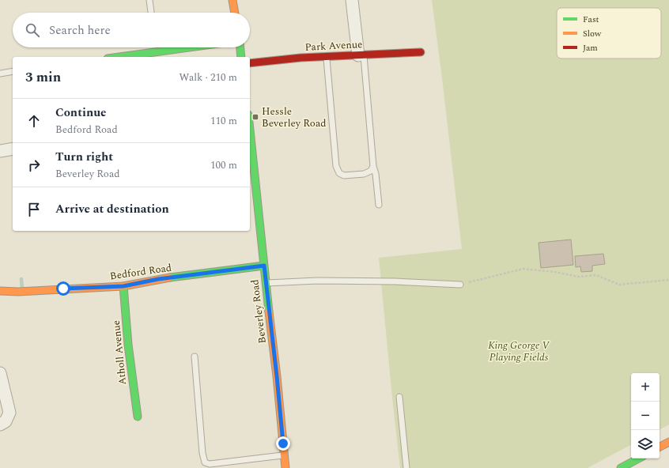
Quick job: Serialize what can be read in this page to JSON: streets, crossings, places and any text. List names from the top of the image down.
{
  "streets": {
    "street": [
      "Park Avenue",
      "Bedford Road",
      "Beverley Road",
      "Atholl Avenue"
    ]
  },
  "crossings": [
    ["Bedford Road", "Beverley Road"],
    ["Bedford Road", "Atholl Avenue"]
  ],
  "parks": ["King George V Playing Fields"],
  "places": {
    "transit": ["Hessle Beverley Road"]
  },
  "legend": ["Fast", "Slow", "Jam"],
  "page": {
    "search": "Search here",
    "heading": ["3 min", "Walk · 210 m"],
    "list": [
      ["Continue", "Bedford Road", "110 m"],
      ["Turn right", "Beverley Road", "100 m"],
      "Arrive at destination"
    ],
    "map_buttons": ["+", "−"]
  }
}
